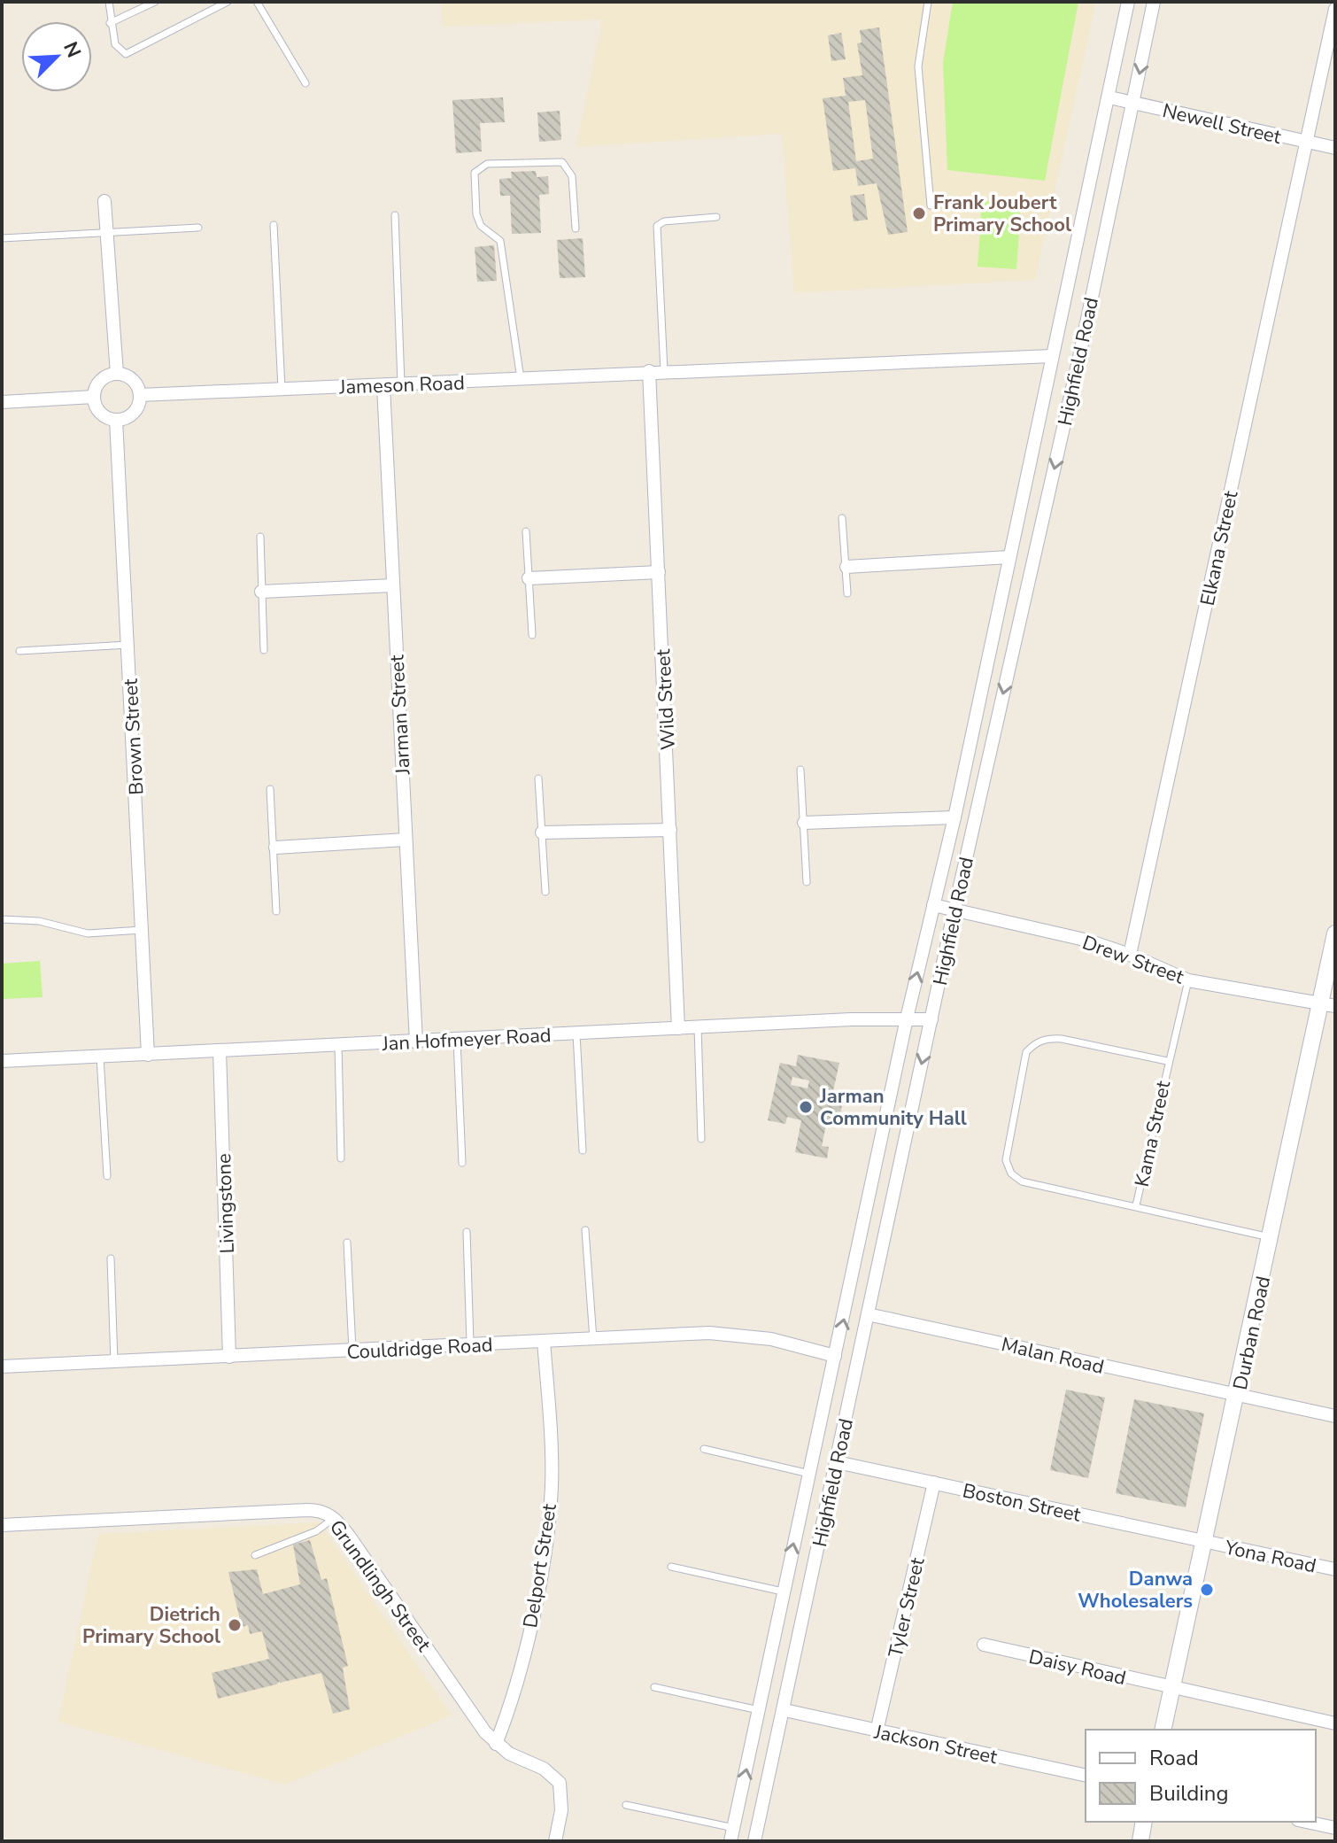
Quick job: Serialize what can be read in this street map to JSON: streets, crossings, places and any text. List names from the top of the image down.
{
  "streets": {
    "street": [
      "Newell Street",
      "Highfield Road",
      "Jameson Road",
      "Elkana Street",
      "Wild Street",
      "Jarman Street",
      "Brown Street",
      "Drew Street",
      "Jan Hofmeyer Road",
      "Livingstone",
      "Durban Road",
      "Couldridge Road",
      "Malan Road",
      "Boston Street",
      "Yona Road",
      "Delport Street",
      "Grundlingh Street",
      "Tyler Street",
      "Daisy Road",
      "Jackson Street"
    ],
    "lane": ["Kama Street"]
  },
  "crossings": [
    ["Newell Street", "Highfield Road"],
    ["Newell Street", "Elkana Street"],
    ["Highfield Road", "Jameson Road"],
    ["Highfield Road", "Drew Street"],
    ["Highfield Road", "Jan Hofmeyer Road"],
    ["Highfield Road", "Couldridge Road"],
    ["Highfield Road", "Malan Road"],
    ["Highfield Road", "Boston Street"],
    ["Highfield Road", "Jackson Street"],
    ["Jameson Road", "Wild Street"],
    ["Jameson Road", "Jarman Street"],
    ["Jameson Road", "Brown Street"],
    ["Elkana Street", "Drew Street"],
    ["Wild Street", "Jan Hofmeyer Road"],
    ["Jarman Street", "Jan Hofmeyer Road"],
    ["Brown Street", "Jan Hofmeyer Road"],
    ["Drew Street", "Kama Street"],
    ["Drew Street", "Durban Road"],
    ["Jan Hofmeyer Road", "Livingstone"],
    ["Kama Street", "Durban Road"],
    ["Livingstone", "Couldridge Road"],
    ["Durban Road", "Malan Road"],
    ["Durban Road", "Boston Street"],
    ["Durban Road", "Yona Road"],
    ["Durban Road", "Daisy Road"],
    ["Couldridge Road", "Delport Street"],
    ["Boston Street", "Yona Road"],
    ["Boston Street", "Tyler Street"],
    ["Delport Street", "Grundlingh Street"],
    ["Tyler Street", "Jackson Street"]
  ],
  "places": [
    "Frank Joubert Primary School",
    "Jarman Community Hall",
    "Danwa Wholesalers",
    "Dietrich Primary School"
  ],
  "legend": ["Road", "Building"],
  "north": "top right"
}
